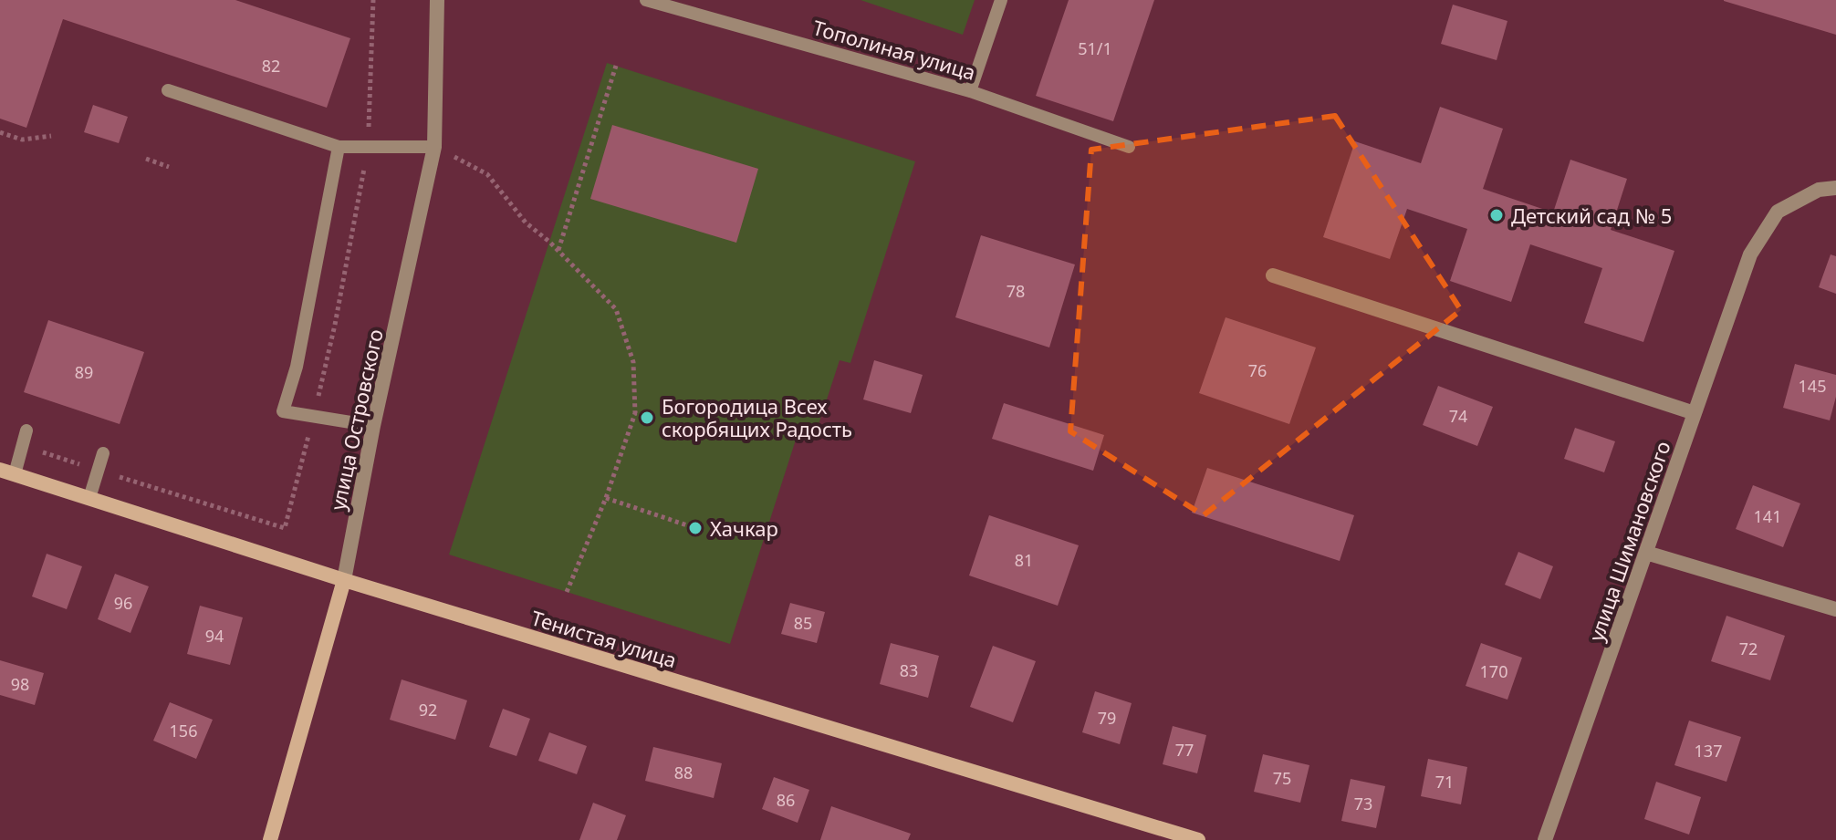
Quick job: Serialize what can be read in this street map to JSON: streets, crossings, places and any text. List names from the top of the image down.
{
  "streets": {
    "street": ["улица Островского", "улица Шимановского", "Тенистая улица"],
    "lane": ["Тополиная улица"]
  },
  "crossings": [
    ["улица Островского", "Тенистая улица"]
  ],
  "places": ["Детский сад № 5", "Богородица Всех скорбящих Радость", "Хачкар"],
  "house_numbers": [
    "51/1",
    "82",
    "78",
    "76",
    "89",
    "145",
    "74",
    "141",
    "81",
    "96",
    "85",
    "94",
    "72",
    "83",
    "170",
    "98",
    "92",
    "79",
    "156",
    "77",
    "137",
    "88",
    "75",
    "71",
    "86",
    "73"
  ]
}
